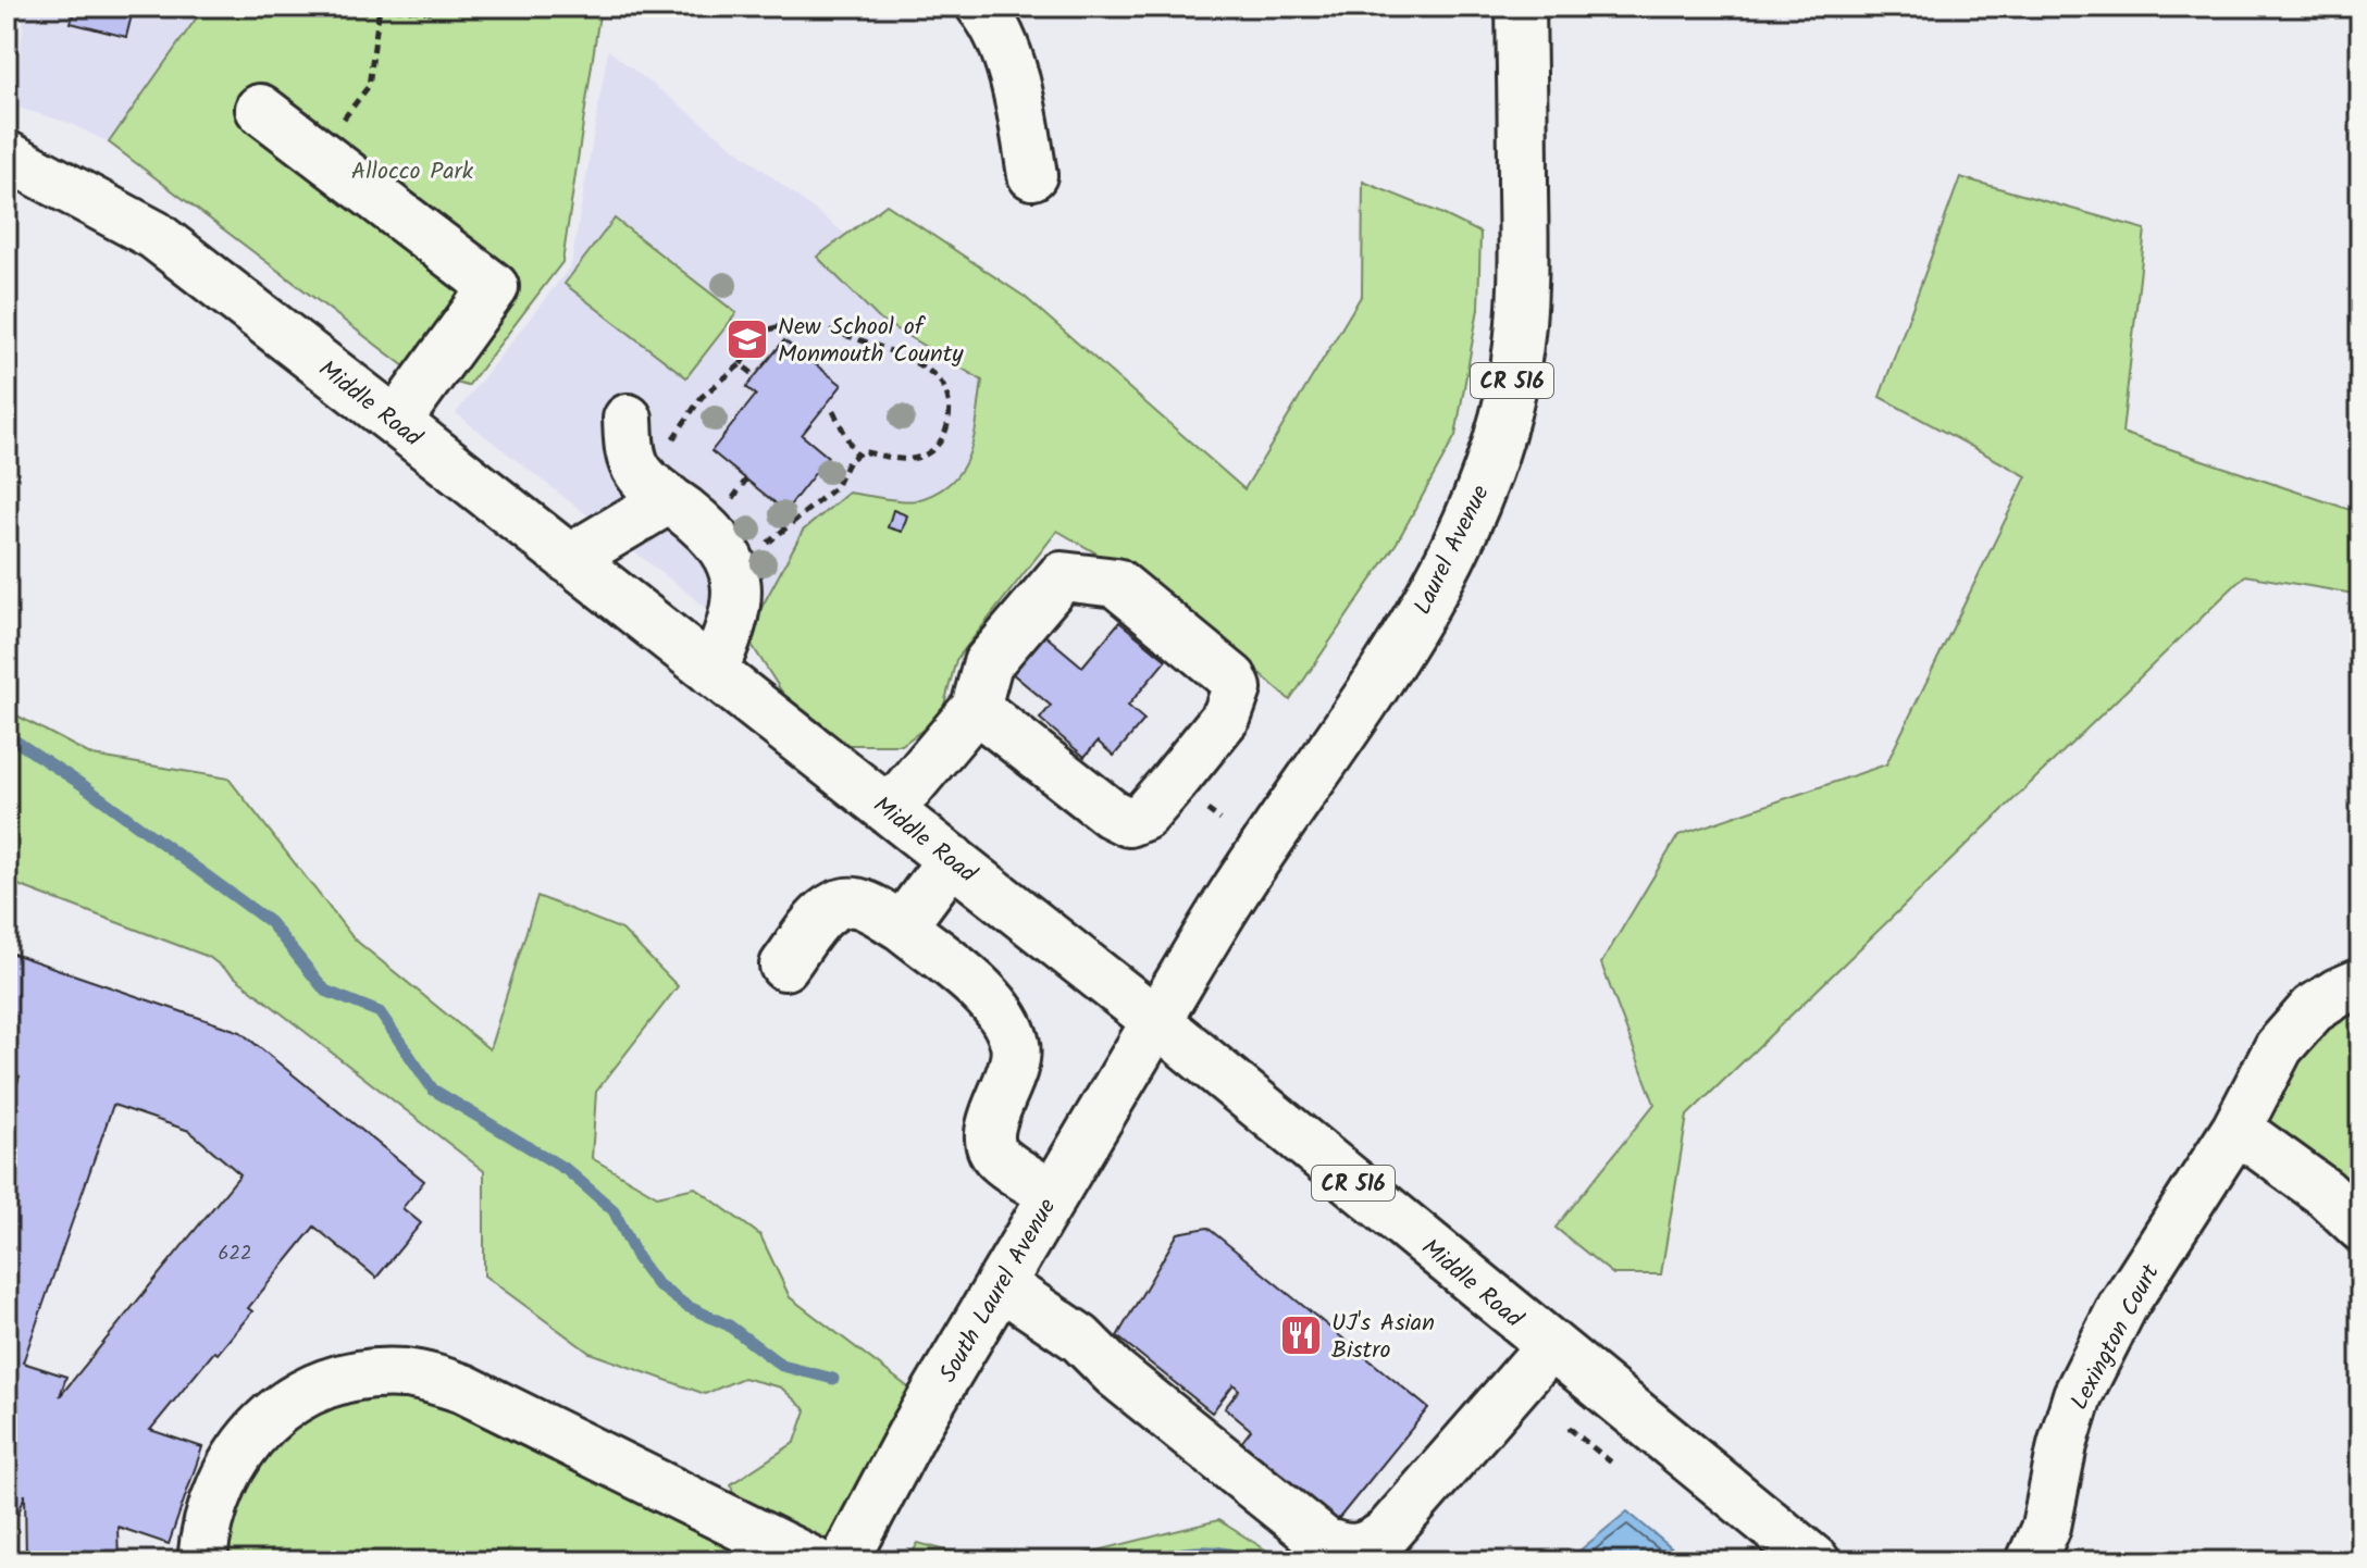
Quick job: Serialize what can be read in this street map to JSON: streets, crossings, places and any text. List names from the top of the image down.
{
  "streets": {
    "street": [
      "CR 516",
      "Middle Road",
      "Laurel Avenue",
      "South Laurel Avenue",
      "Lexington Court"
    ]
  },
  "crossings": [
    ["Middle Road", "Laurel Avenue"],
    ["Middle Road", "South Laurel Avenue"],
    ["Laurel Avenue", "South Laurel Avenue"]
  ],
  "parks": ["Allocco Park"],
  "places": {
    "school or university": ["New School of Monmouth County"],
    "restaurant": ["UJ's Asian Bistro"]
  },
  "house_numbers": ["622"]
}
